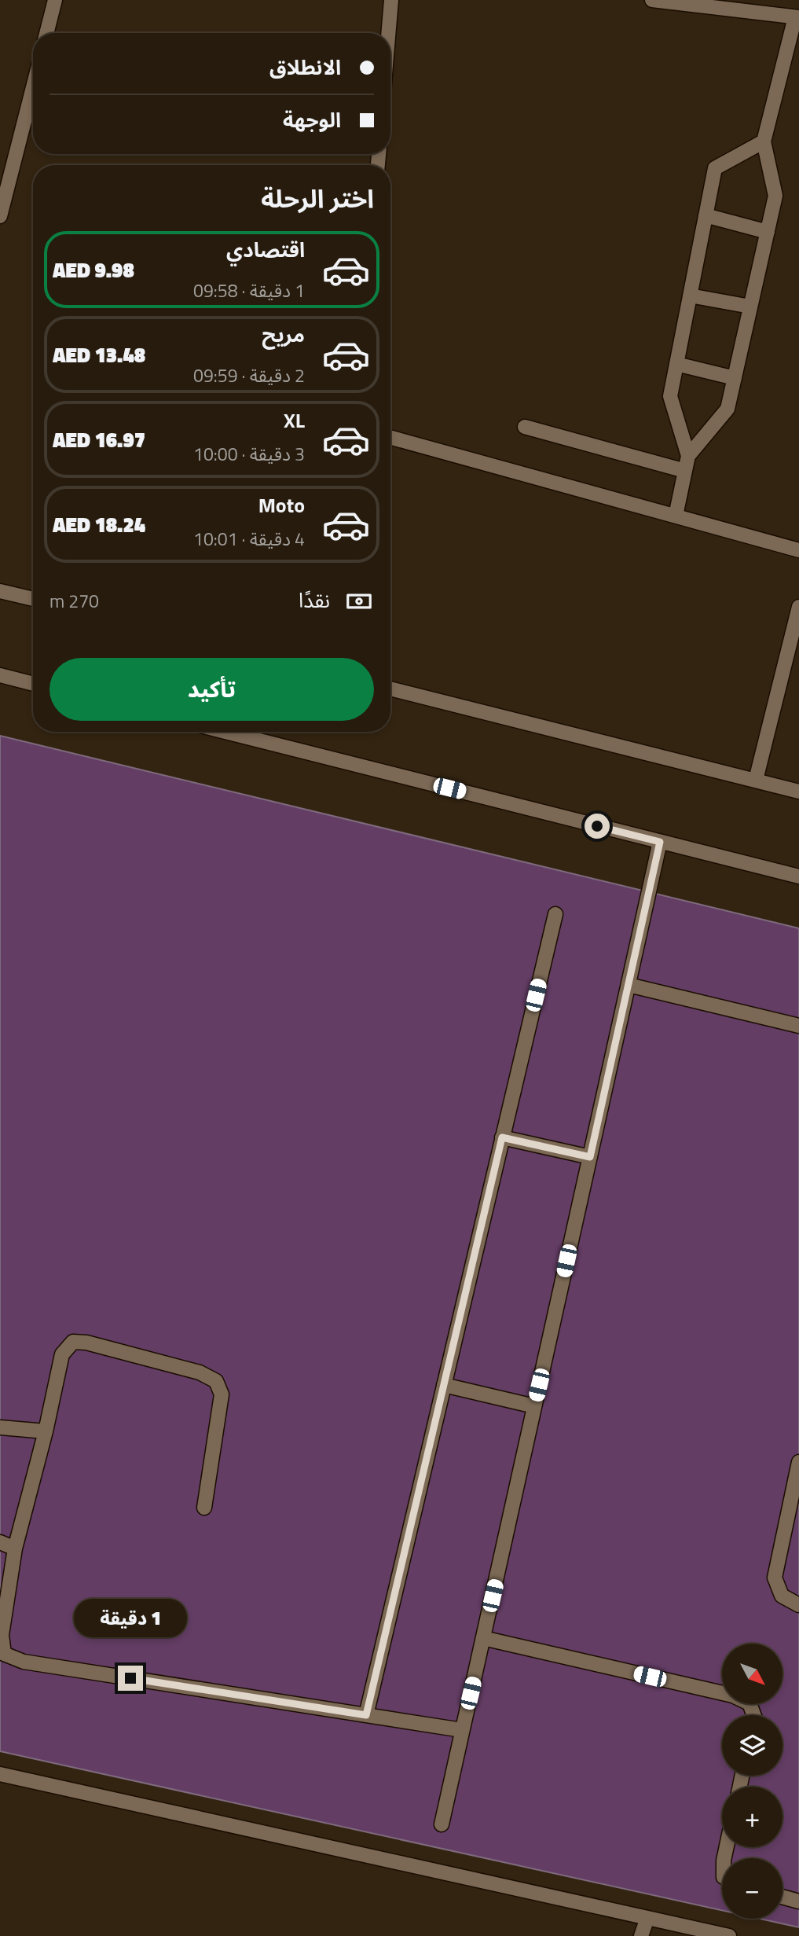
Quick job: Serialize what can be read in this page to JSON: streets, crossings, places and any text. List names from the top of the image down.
{
  "north": "bottom right",
  "page": {
    "banner": ["الانطلاق", "الوجهة"],
    "heading": "اختر الرحلة",
    "list": [
      {
        "name": "اقتصادي",
        "note": "1 دقيقة · 09:58",
        "value": "AED 9.98"
      },
      {
        "name": "مريح",
        "note": "2 دقيقة · 09:59",
        "value": "AED 13.48"
      },
      {
        "name": "XL",
        "note": "3 دقيقة · 10:00",
        "value": "AED 16.97"
      },
      {
        "name": "Moto",
        "note": "4 دقيقة · 10:01",
        "value": "AED 18.24"
      }
    ],
    "pay": ["نقدًا", "270 m"],
    "buttons": "تأكيد",
    "bubble": "1 دقيقة",
    "map_buttons": ["+", "−"]
  }
}
